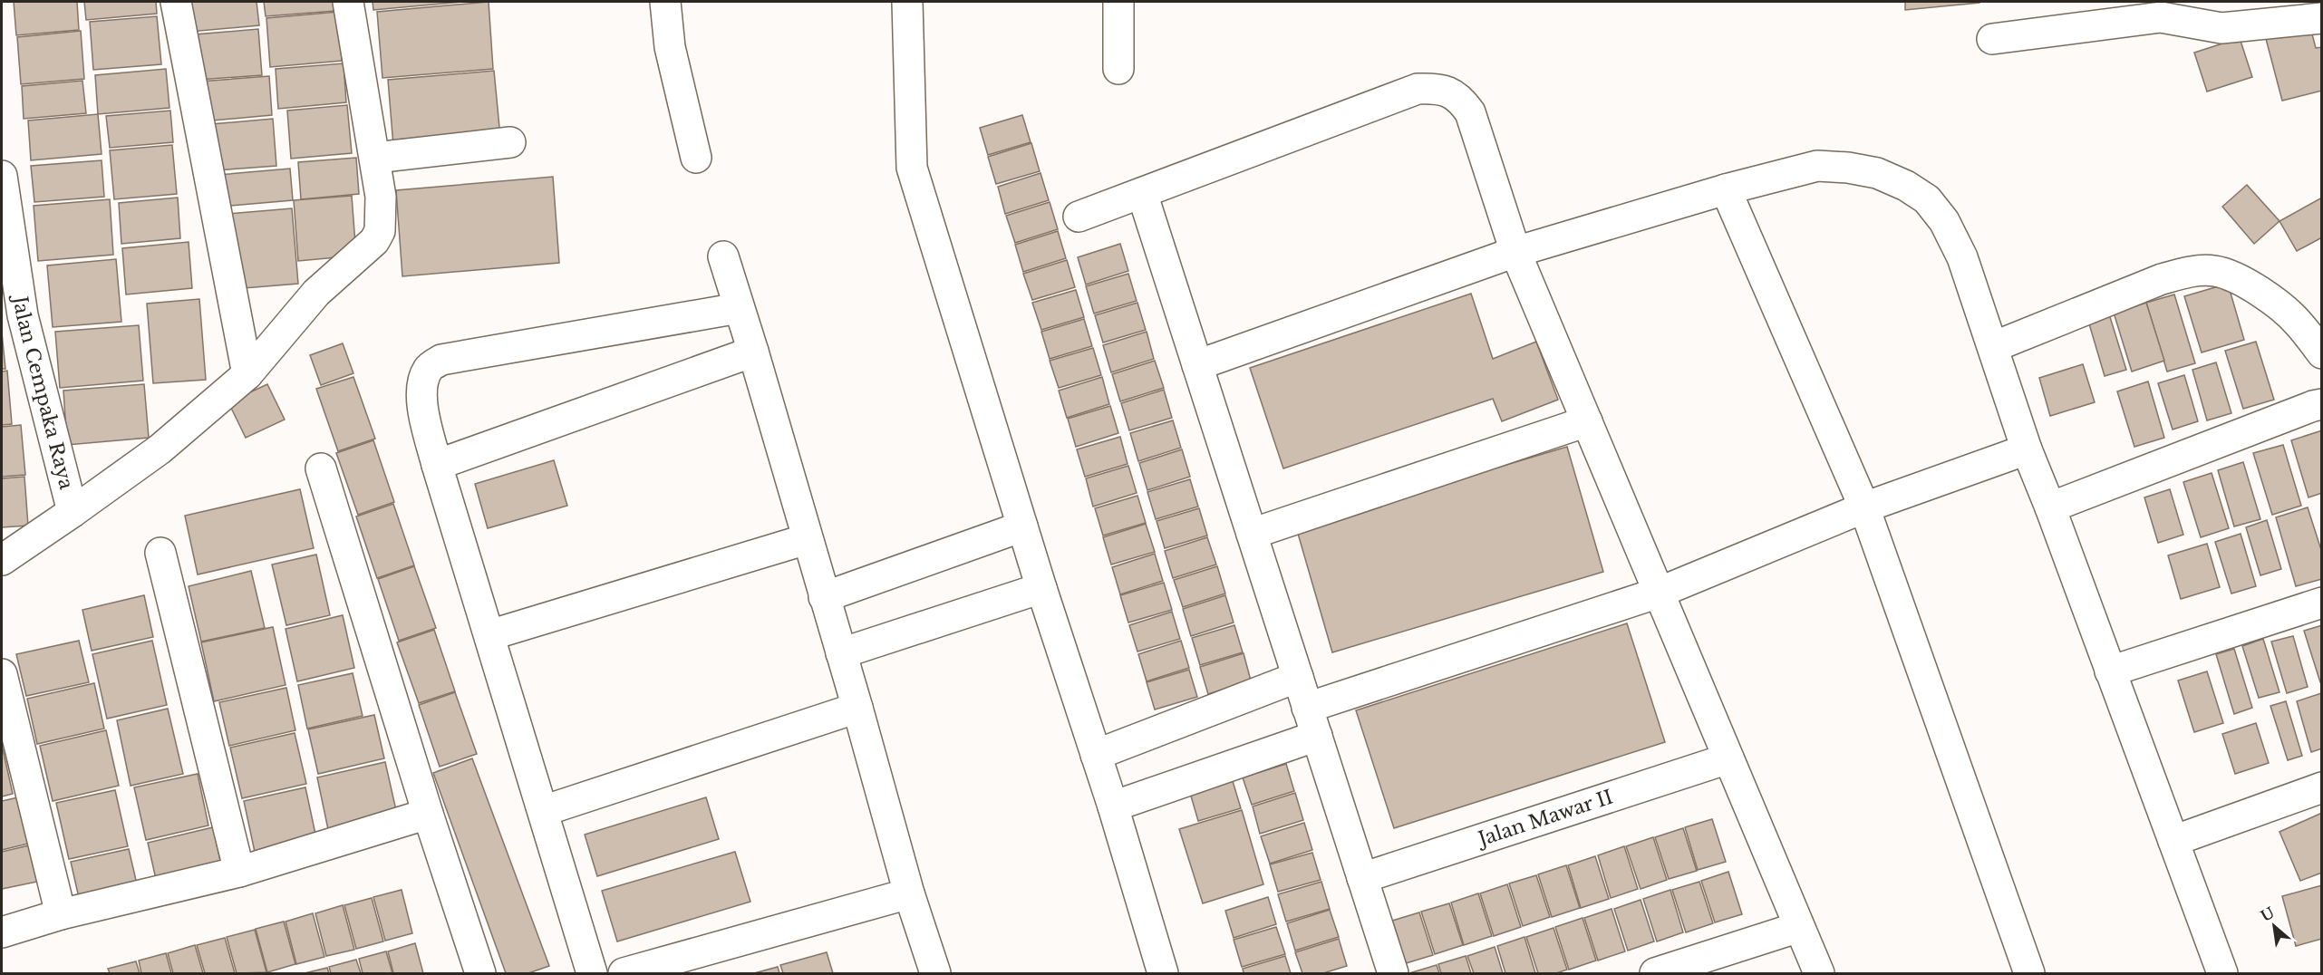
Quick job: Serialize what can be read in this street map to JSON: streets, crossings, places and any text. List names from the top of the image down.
{
  "streets": {
    "street": ["Jalan Cempaka Raya", "Jalan Mawar II"]
  },
  "north": "top left"
}
